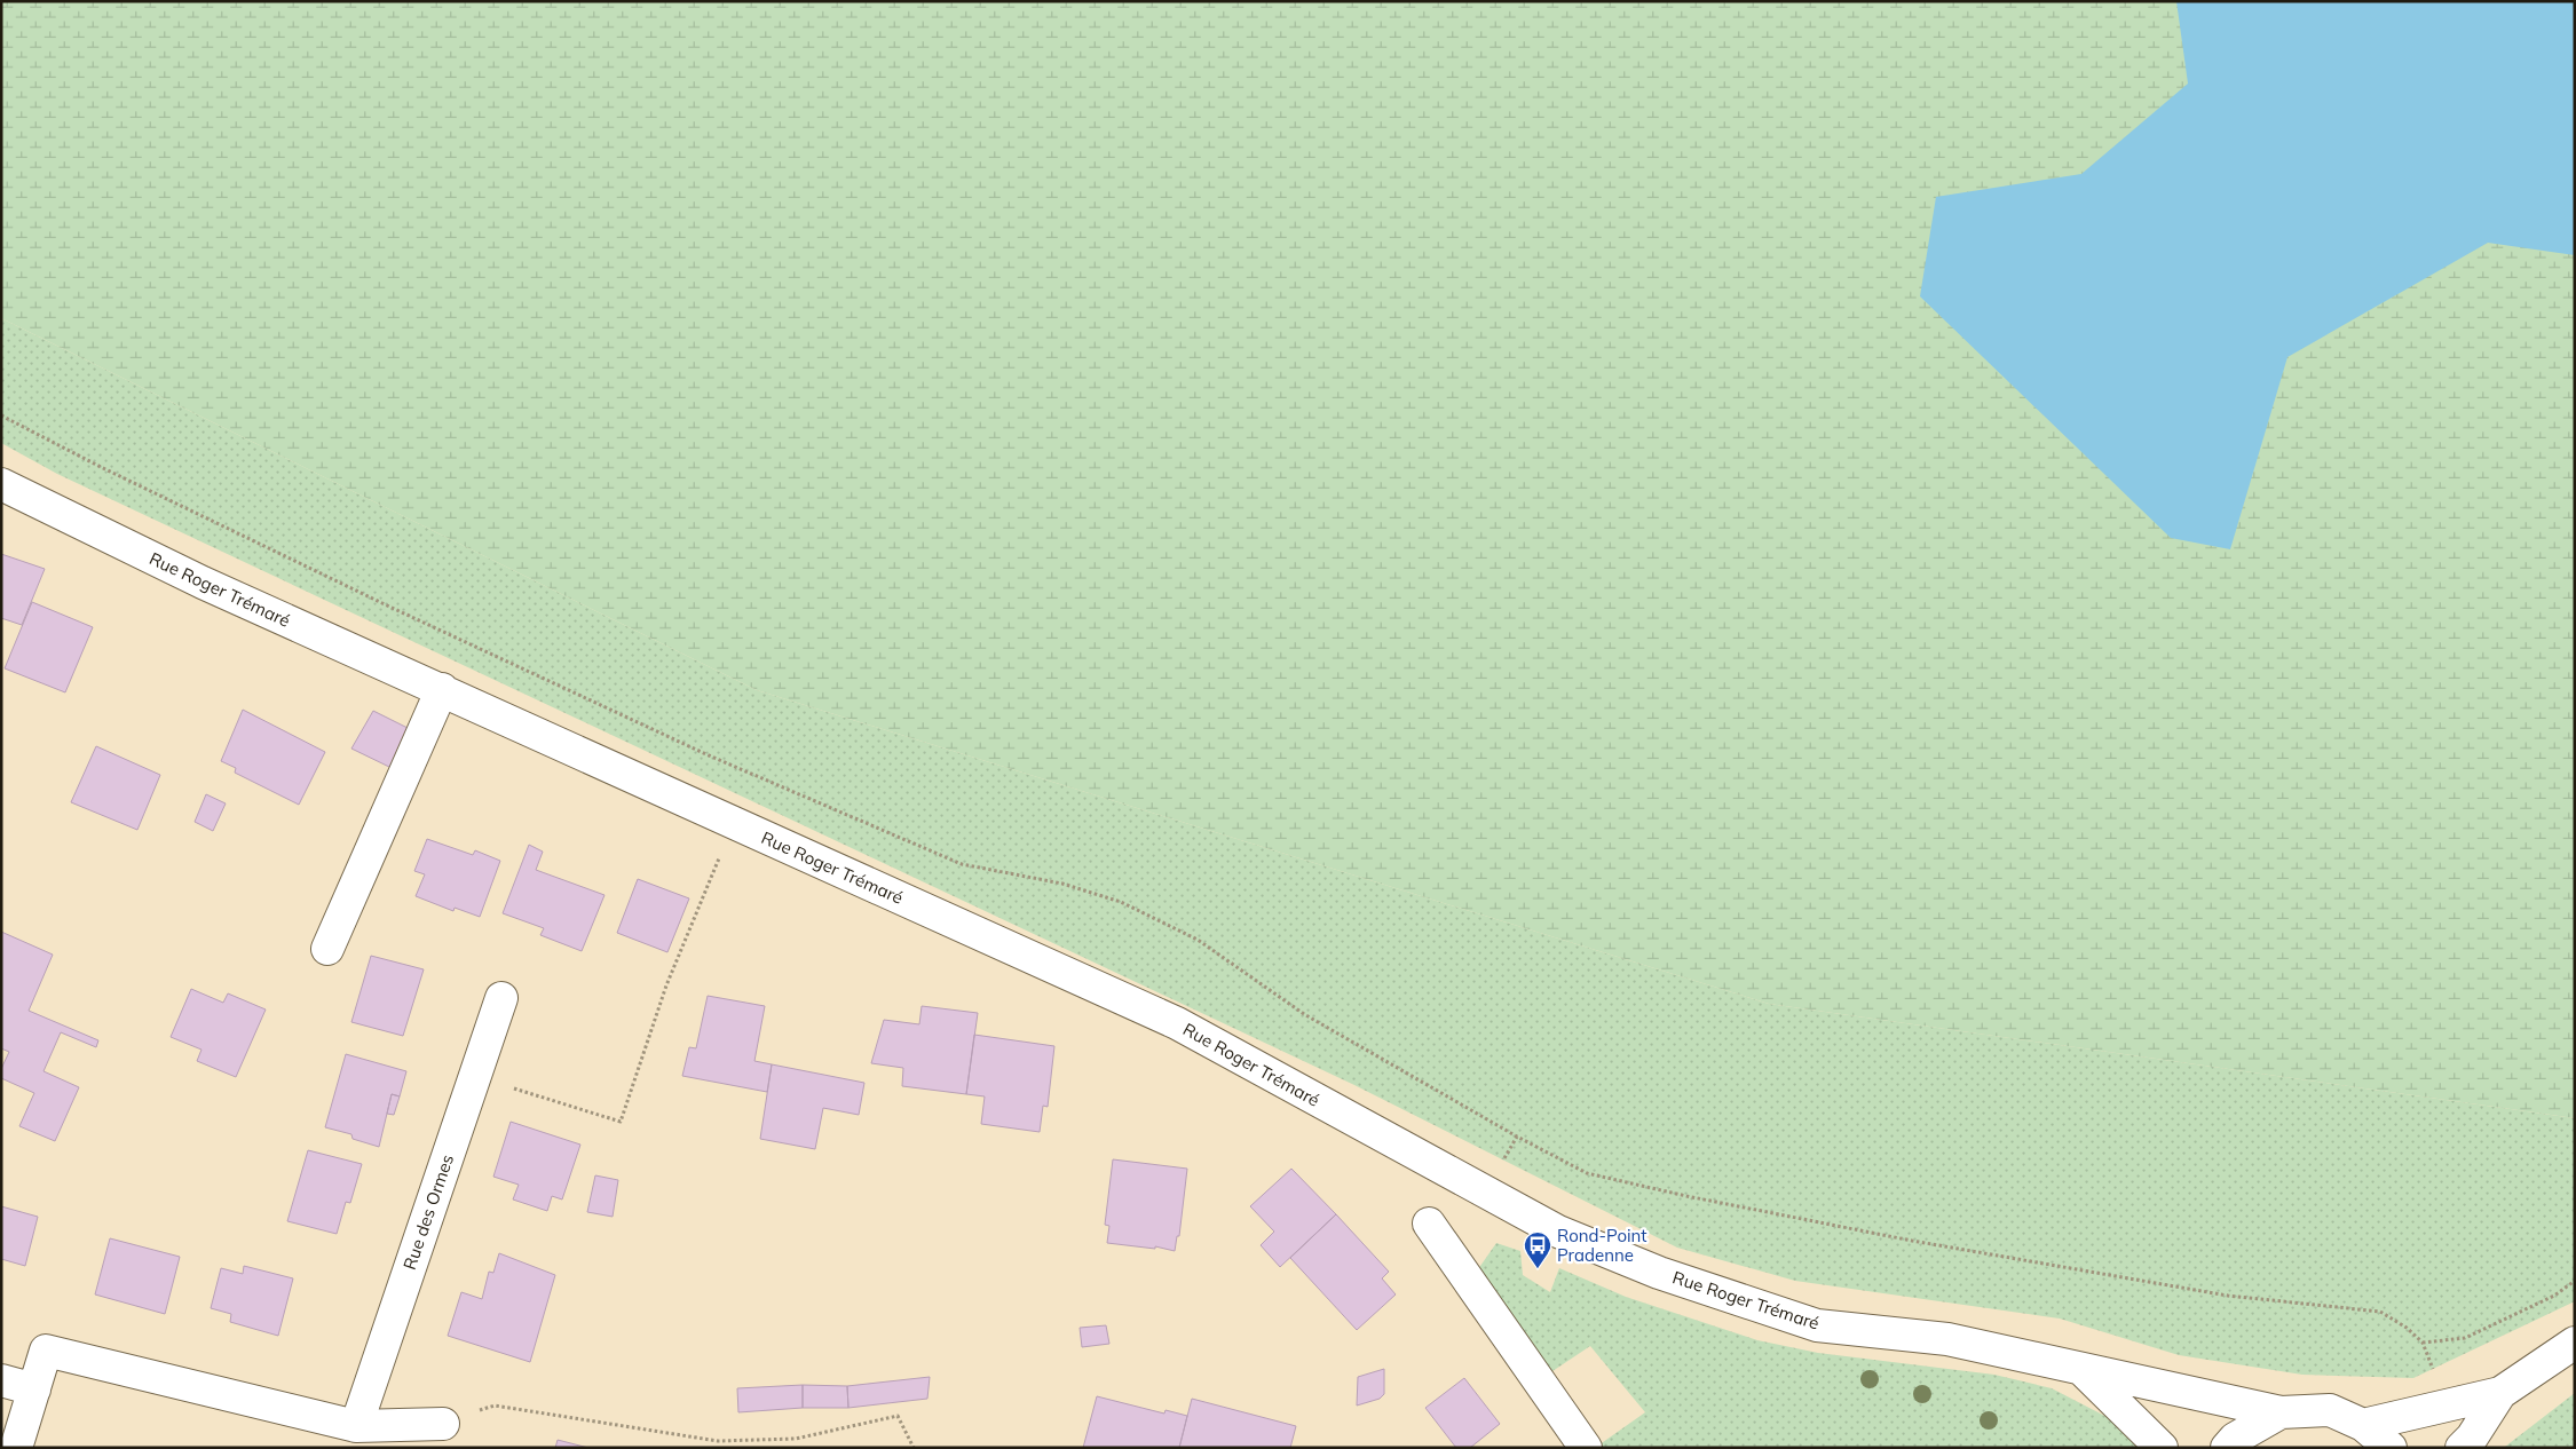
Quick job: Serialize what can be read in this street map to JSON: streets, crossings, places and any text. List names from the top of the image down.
{
  "streets": {
    "street": ["Rue Roger Trémaré", "Rue des Ormes"]
  },
  "places": {
    "bus stop": ["Rond-Point Pradenne"]
  }
}
